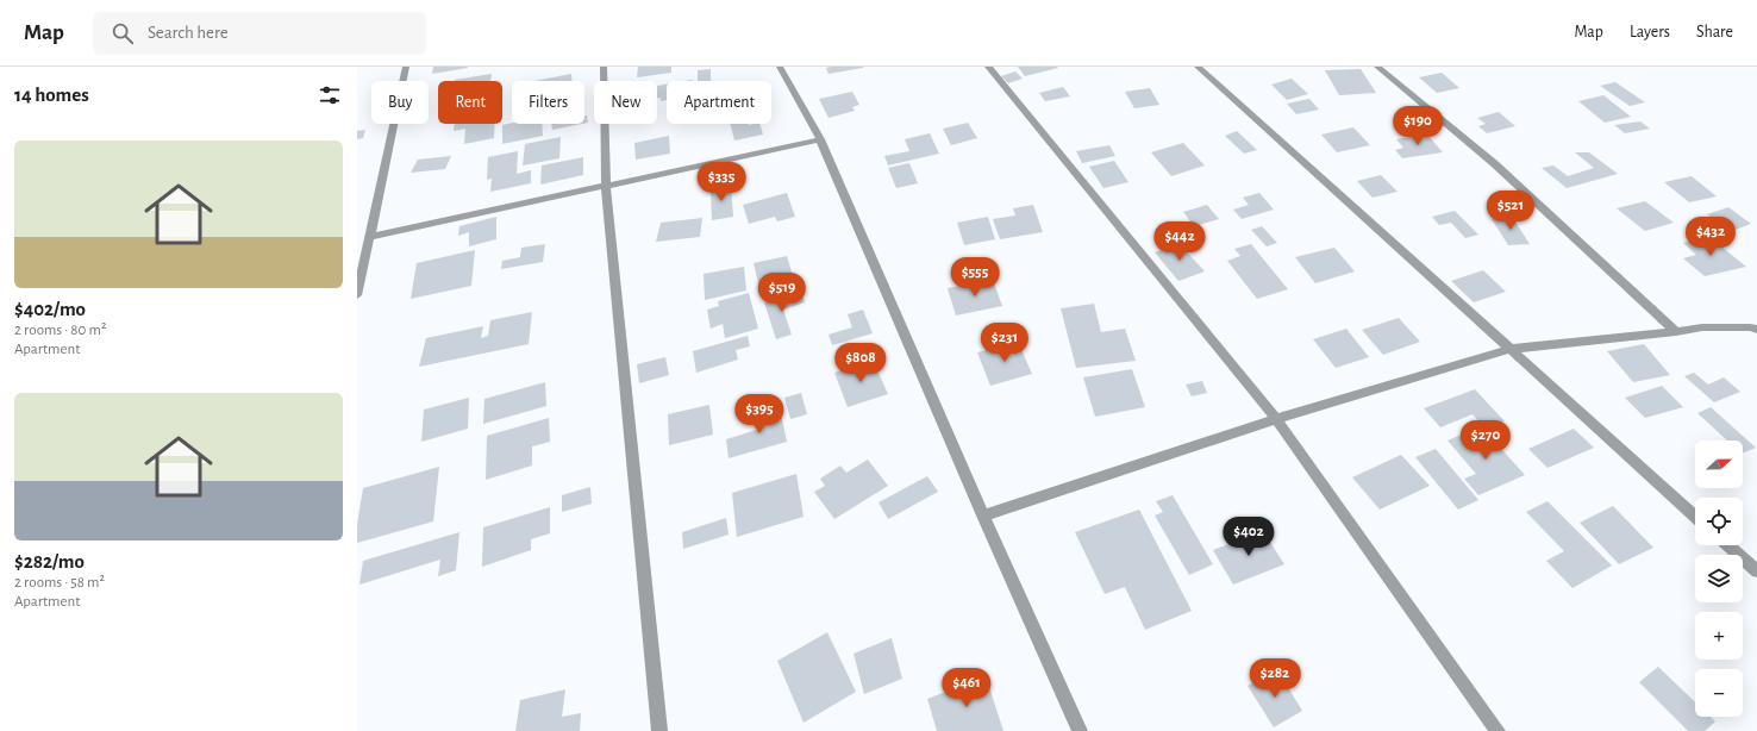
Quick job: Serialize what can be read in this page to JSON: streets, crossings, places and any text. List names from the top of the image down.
{
  "north": "right",
  "page": {
    "header": "Map",
    "search": "Search here",
    "nav": ["Map", "Layers", "Share"],
    "heading": "14 homes",
    "chip": [
      "Buy",
      "Rent",
      "Filters",
      "New",
      "Apartment"
    ],
    "price": [
      "$190",
      "$335",
      "$521",
      "$432",
      "$442",
      "$555",
      "$519",
      "$231",
      "$808",
      "$395",
      "$270",
      "$402",
      "$282",
      "$461"
    ],
    "list": [
      {
        "name": "$402/mo",
        "note": "2 rooms · 80 m² · Apartment"
      },
      {
        "name": "$282/mo",
        "note": "2 rooms · 58 m² · Apartment"
      }
    ],
    "map_buttons": ["+", "−"]
  }
}
